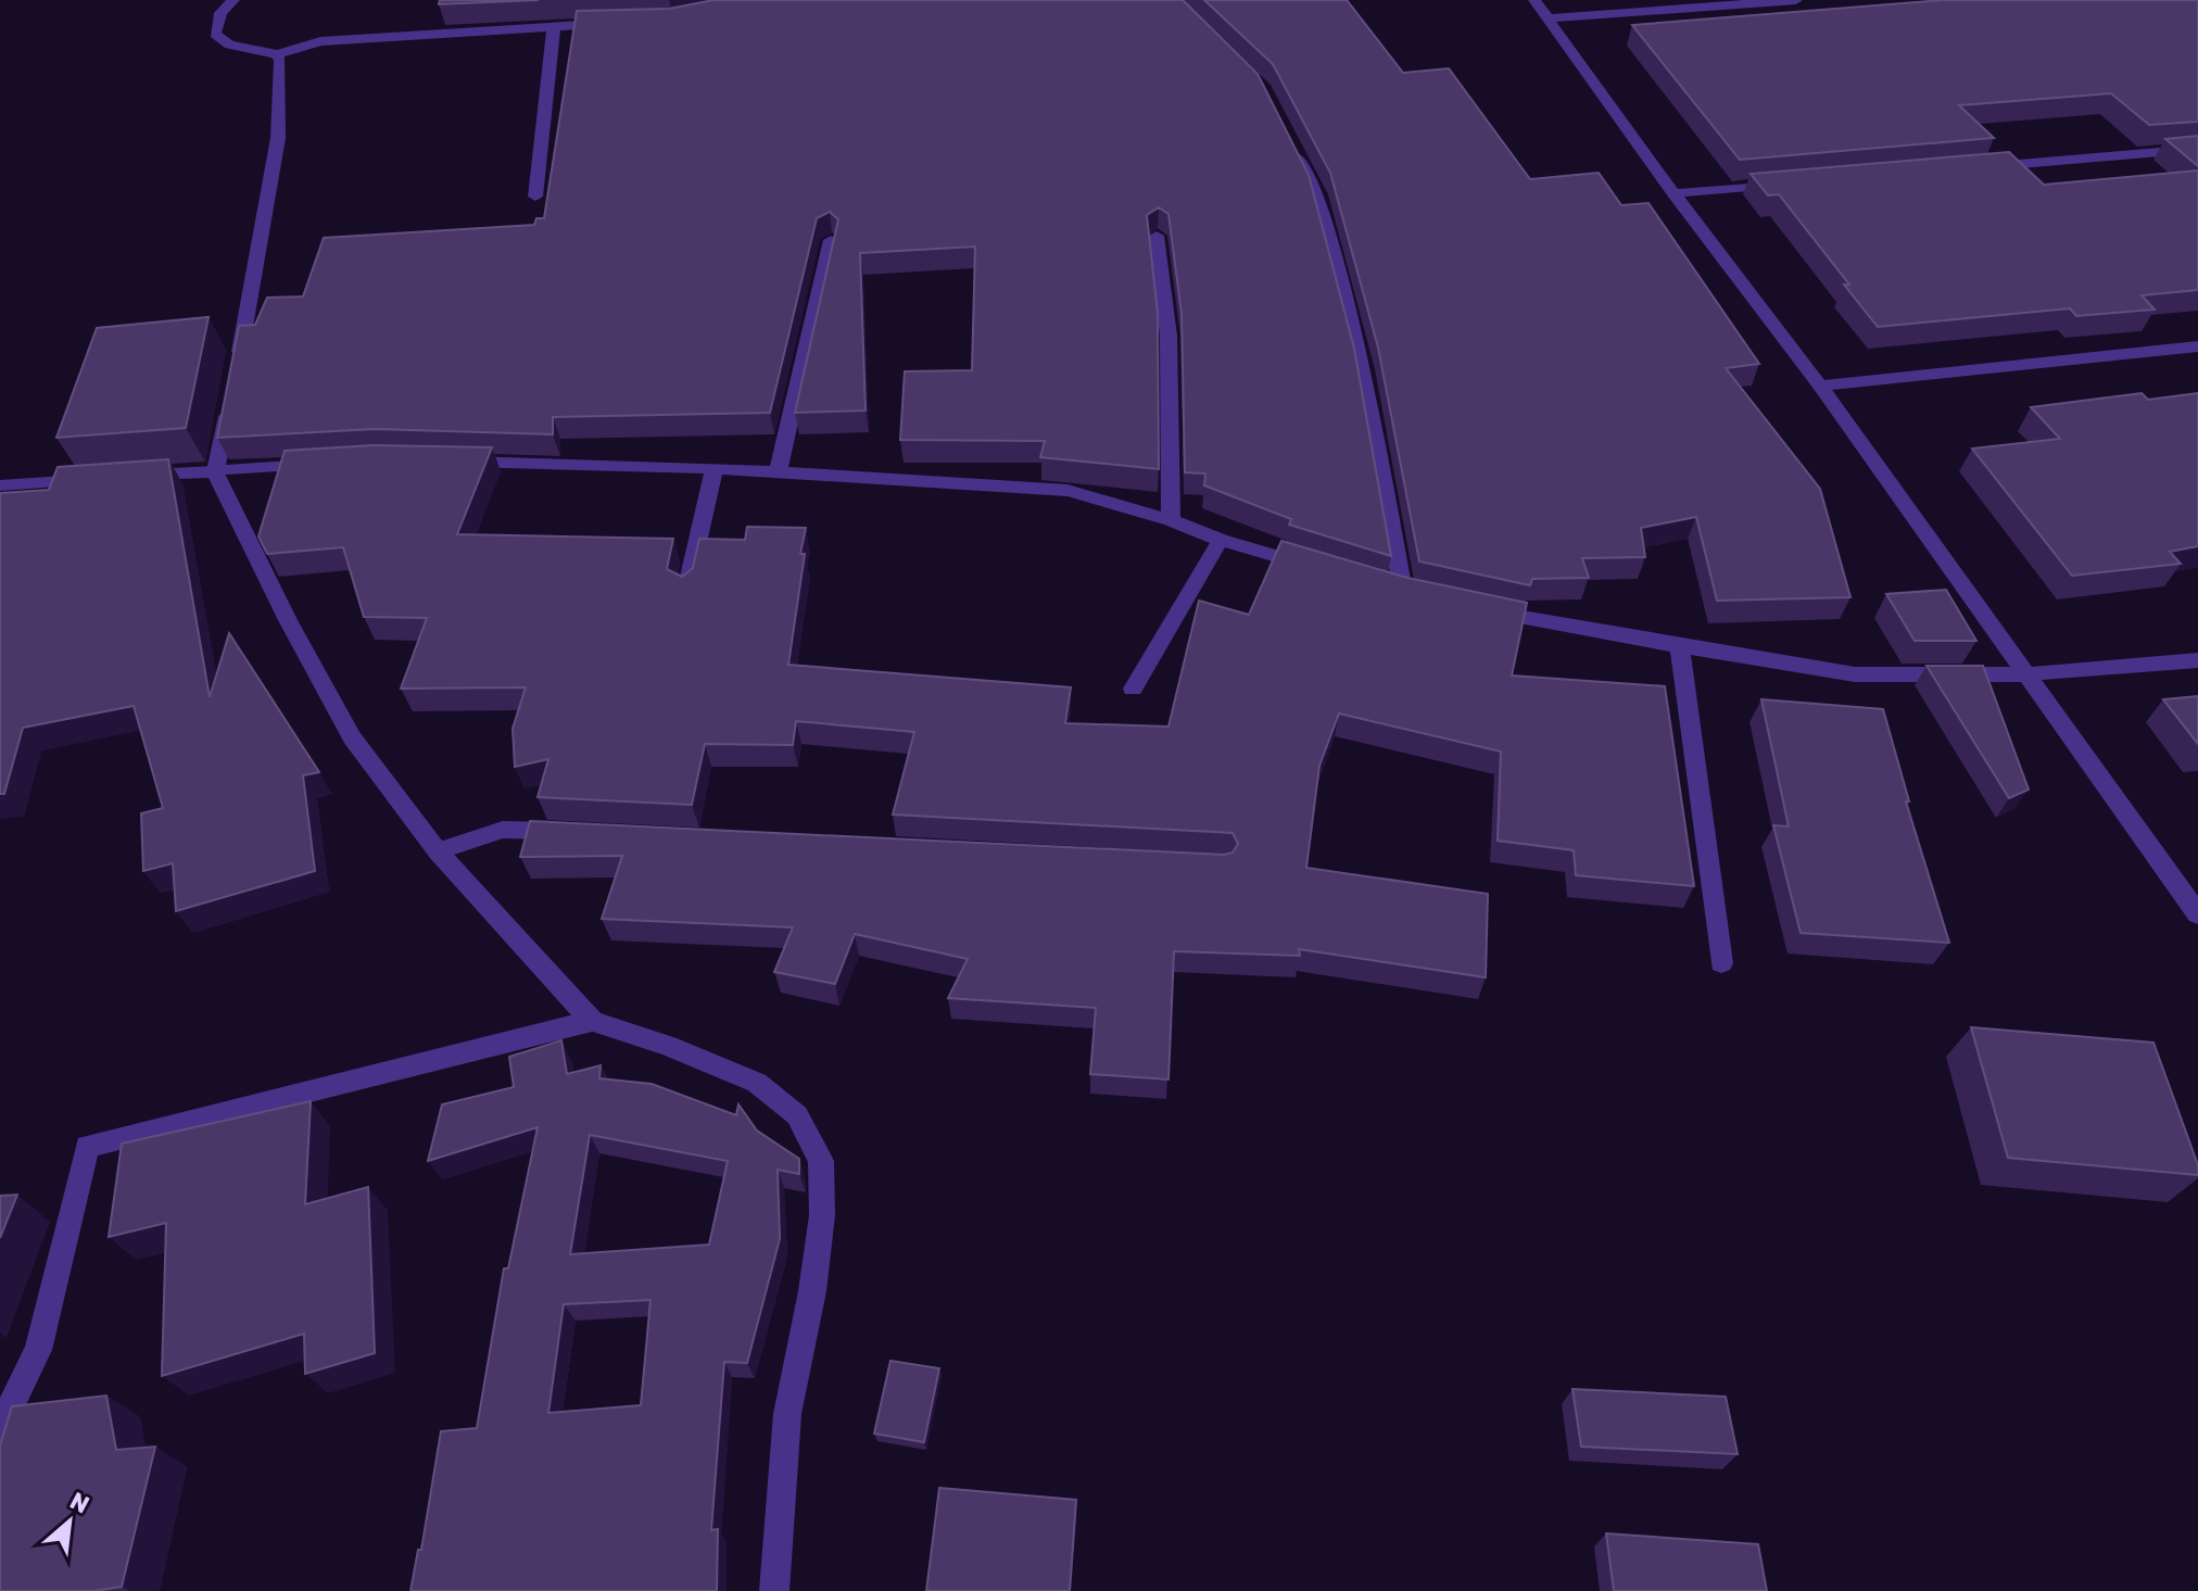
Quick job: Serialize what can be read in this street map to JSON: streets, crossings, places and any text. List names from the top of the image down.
{
  "north": "top right"
}
